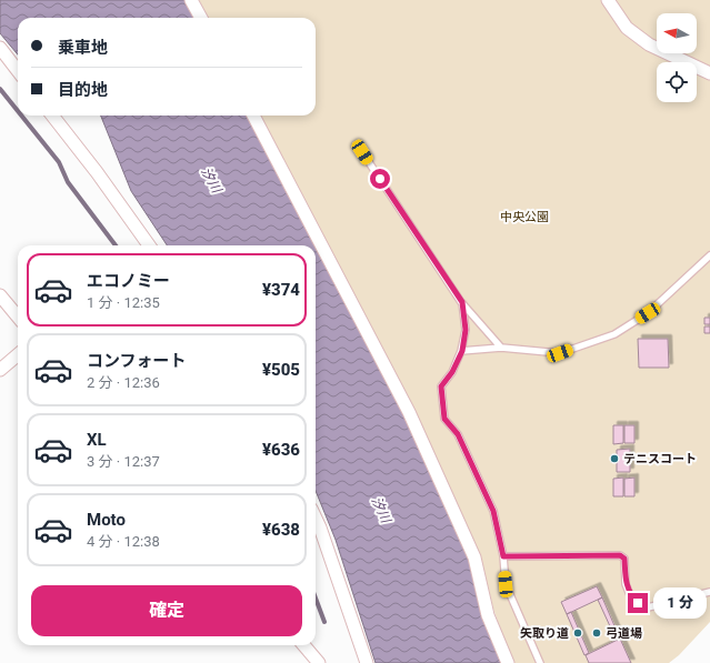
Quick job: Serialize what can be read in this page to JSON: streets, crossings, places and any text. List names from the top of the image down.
{
  "water": ["汐川"],
  "parks": ["中央公園"],
  "places": ["テニスコート", "矢取り道", "弓道場"],
  "north": "left",
  "page": {
    "banner": ["乗車地", "目的地"],
    "list": [
      {
        "name": "エコノミー",
        "note": "1 分 · 12:35",
        "value": "¥374"
      },
      {
        "name": "コンフォート",
        "note": "2 分 · 12:36",
        "value": "¥505"
      },
      {
        "name": "XL",
        "note": "3 分 · 12:37",
        "value": "¥636"
      },
      {
        "name": "Moto",
        "note": "4 分 · 12:38",
        "value": "¥638"
      }
    ],
    "buttons": "確定",
    "bubble": "1 分"
  }
}
